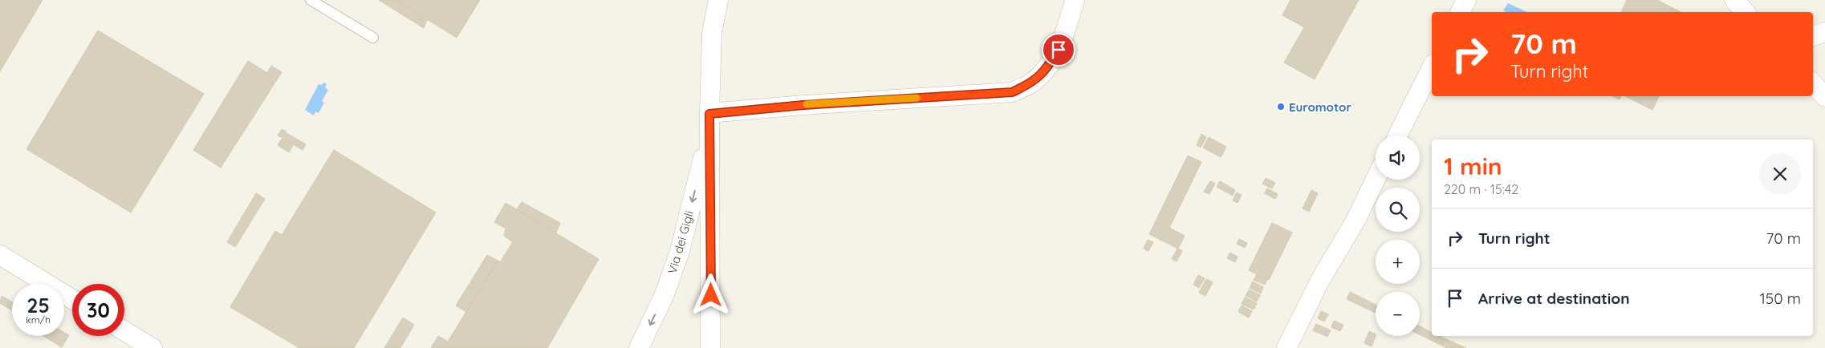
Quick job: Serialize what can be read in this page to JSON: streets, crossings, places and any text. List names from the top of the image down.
{
  "streets": {
    "street": ["Via dei Gigli"]
  },
  "places": ["Euromotor"],
  "page": {
    "turn": ["70 m", "Turn right"],
    "map_buttons": ["+", "−"],
    "heading": ["1 min", "220 m · 15:42"],
    "list": [
      {
        "name": "Turn right",
        "value": "70 m"
      },
      {
        "name": "Arrive at destination",
        "value": "150 m"
      }
    ],
    "speed": "25 km/h",
    "limit": "30"
  }
}
